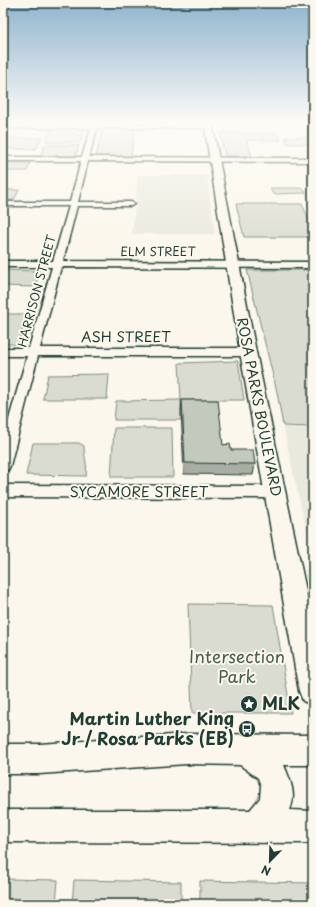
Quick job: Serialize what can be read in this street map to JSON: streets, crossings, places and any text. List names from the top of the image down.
{
  "streets": {
    "street": [
      "ELM STREET",
      "HARRISON STREET",
      "ASH STREET",
      "ROSA PARKS BOULEVARD",
      "SYCAMORE STREET"
    ]
  },
  "crossings": [
    ["ELM STREET", "HARRISON STREET"],
    ["ELM STREET", "ROSA PARKS BOULEVARD"],
    ["HARRISON STREET", "ASH STREET"],
    ["ASH STREET", "ROSA PARKS BOULEVARD"],
    ["ROSA PARKS BOULEVARD", "SYCAMORE STREET"]
  ],
  "parks": ["Intersection Park"],
  "places": {
    "place": ["MLK"],
    "bus stop": ["Martin Luther King Jr / Rosa Parks (EB)"]
  },
  "north": "bottom left"
}
